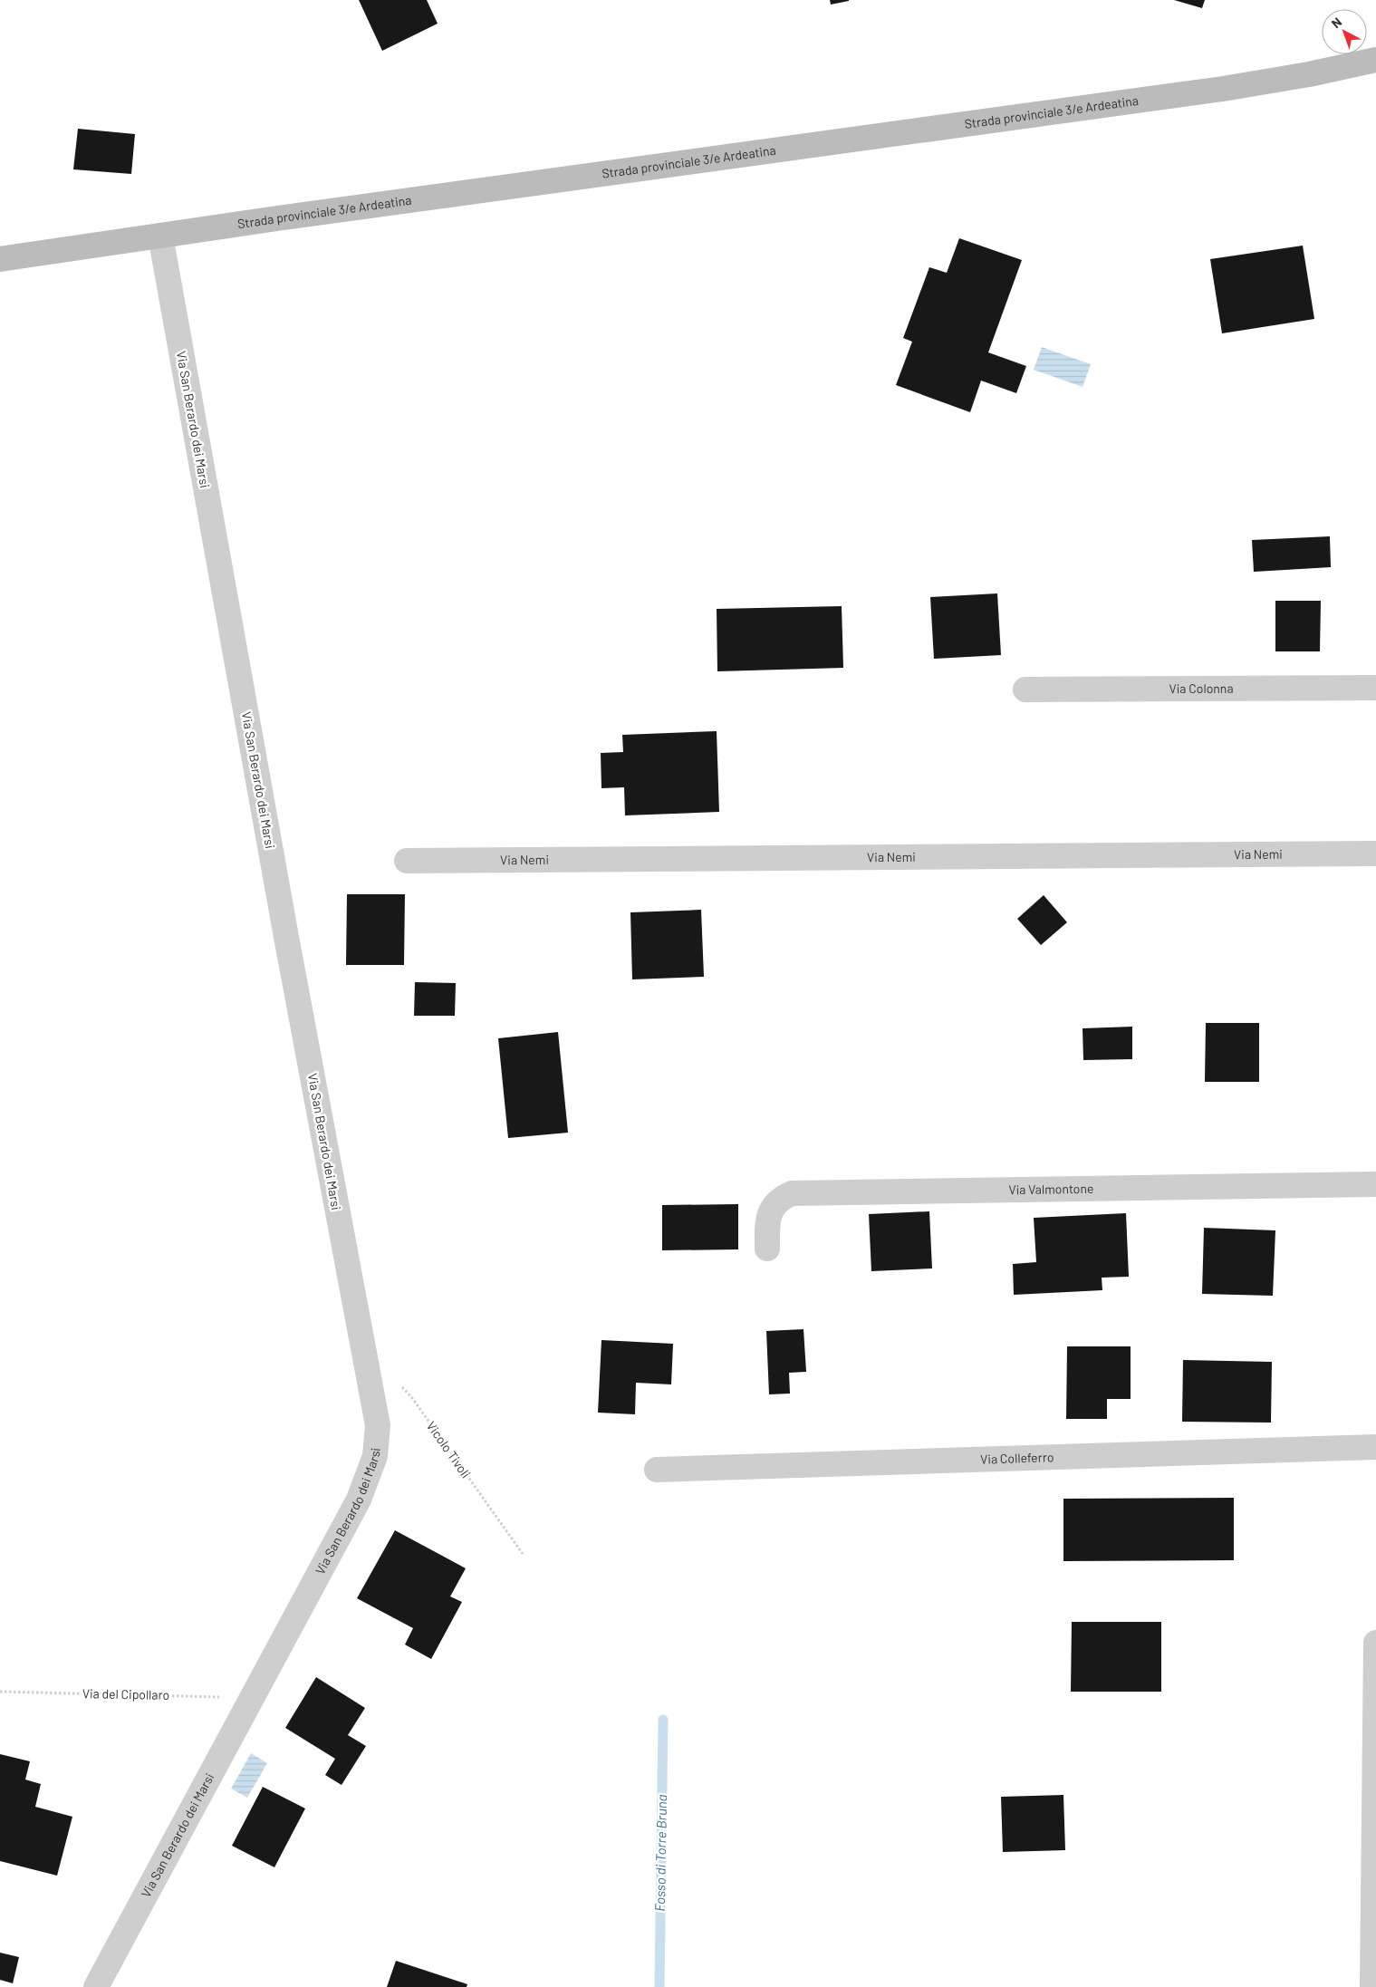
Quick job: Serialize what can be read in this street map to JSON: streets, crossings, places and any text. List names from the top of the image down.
{
  "streets": {
    "main road": ["Strada provinciale 3/e Ardeatina"],
    "street": [
      "Via San Berardo dei Marsi",
      "Via Colonna",
      "Via Nemi",
      "Via Valmontone",
      "Via Colleferro"
    ],
    "path": ["Vicolo Tivoli", "Via del Cipollaro"]
  },
  "crossings": [
    ["Strada provinciale 3/e Ardeatina", "Via San Berardo dei Marsi"],
    ["Via San Berardo dei Marsi", "Vicolo Tivoli"],
    ["Via San Berardo dei Marsi", "Via del Cipollaro"]
  ],
  "water": ["Fosso di Torre Bruna"],
  "north": "top left"
}
